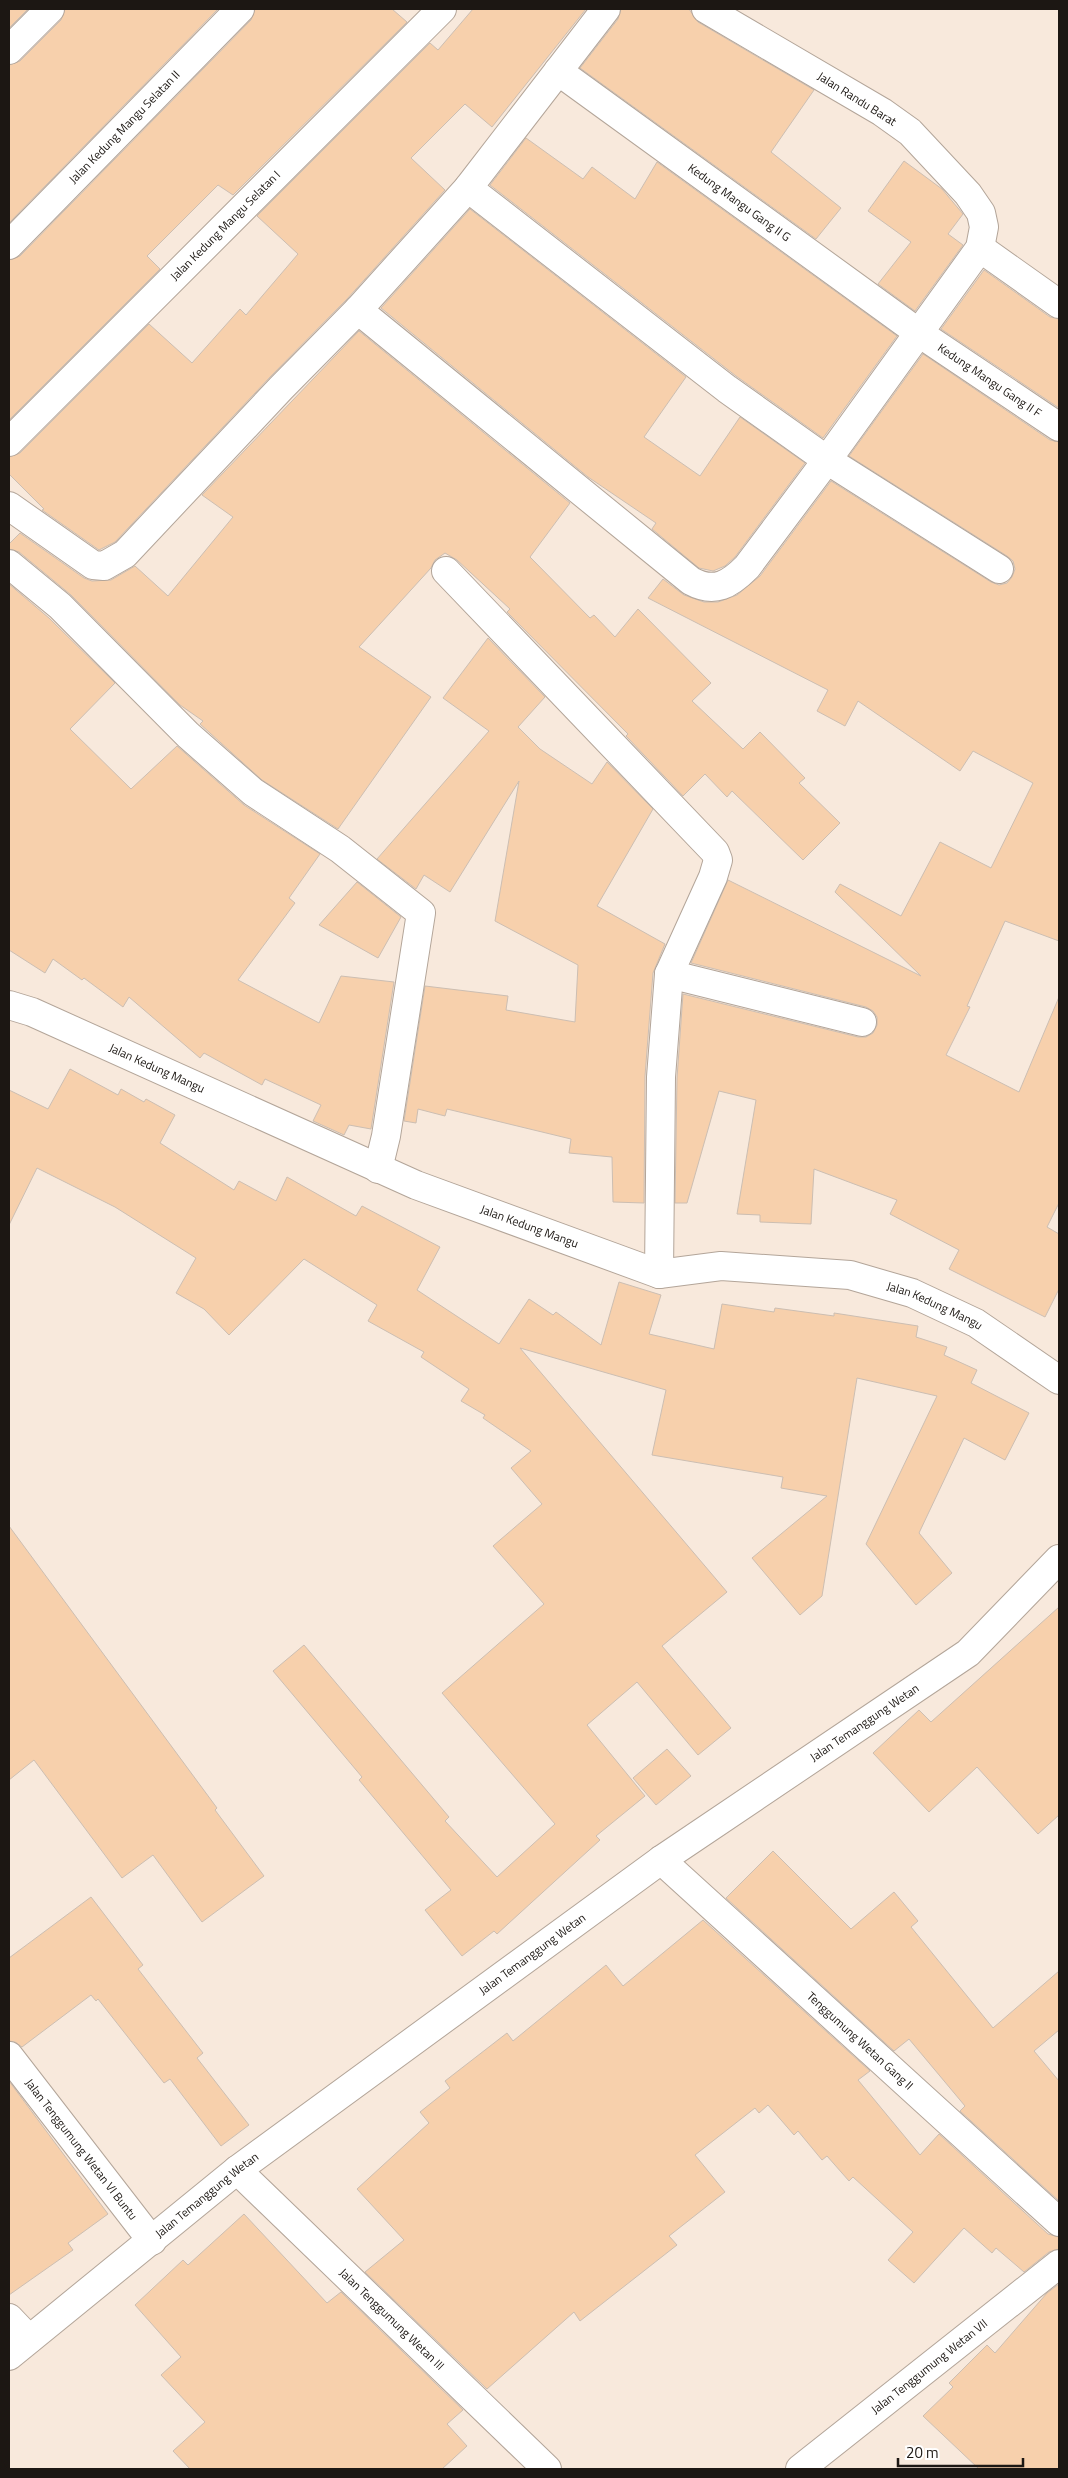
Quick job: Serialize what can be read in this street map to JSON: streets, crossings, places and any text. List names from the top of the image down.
{
  "streets": {
    "street": [
      "Jalan Randu Barat",
      "Jalan Kedung Mangu Selatan II",
      "Kedung Mangu Gang II G",
      "Jalan Kedung Mangu Selatan I",
      "Kedung Mangu Gang II F",
      "Jalan Kedung Mangu",
      "Jalan Temanggung Wetan",
      "Tenggumung Wetan Gang II",
      "Jalan Tenggumung Wetan VI Buntu",
      "Jalan Tenggumung Wetan III",
      "Jalan Tenggumung Wetan VII"
    ]
  },
  "crossings": [
    ["Kedung Mangu Gang II G", "Kedung Mangu Gang II F"],
    ["Jalan Temanggung Wetan", "Tenggumung Wetan Gang II"],
    ["Jalan Temanggung Wetan", "Jalan Tenggumung Wetan VI Buntu"],
    ["Jalan Temanggung Wetan", "Jalan Tenggumung Wetan III"]
  ],
  "scale_bar": "20 m"
}
